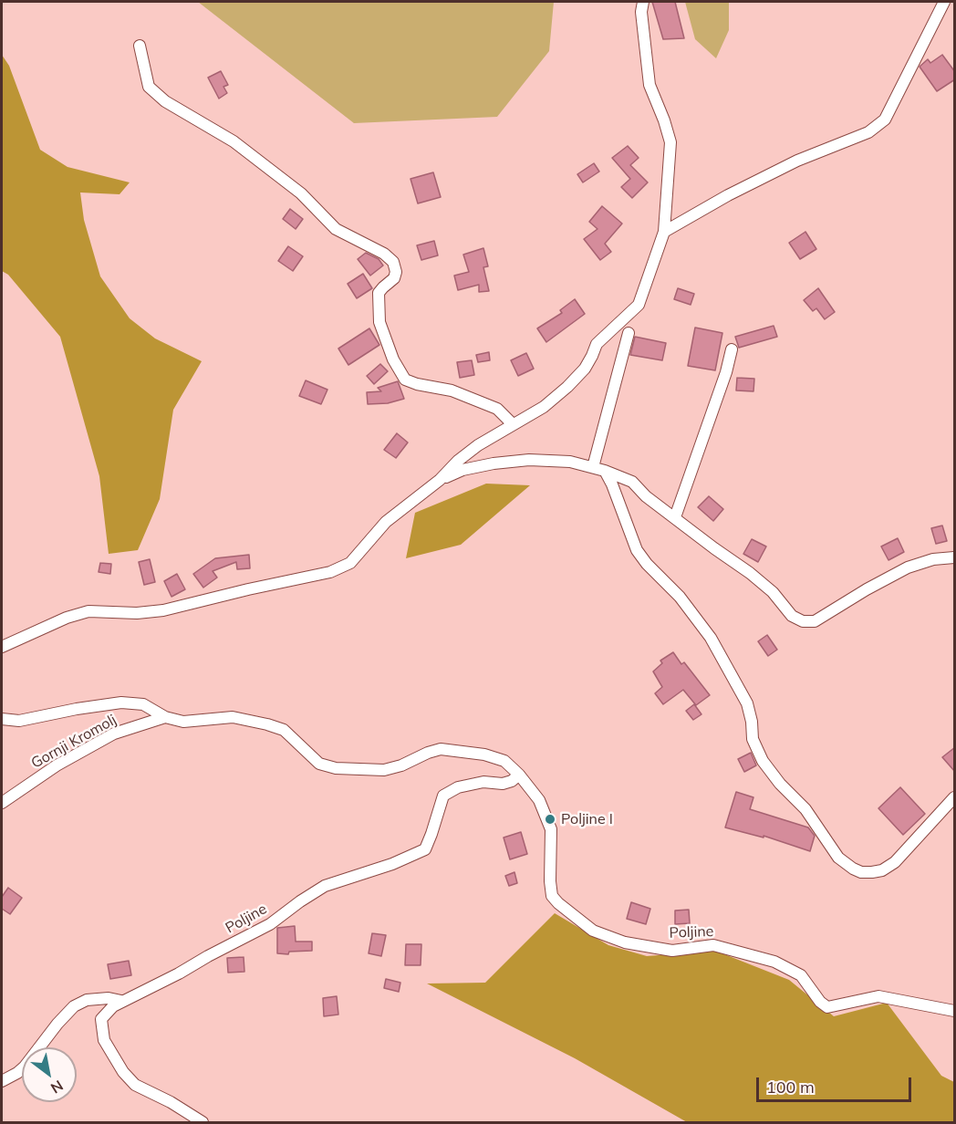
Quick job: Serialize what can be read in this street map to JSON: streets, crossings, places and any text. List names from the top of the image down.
{
  "streets": {
    "street": ["Gornji Kromolj", "Poljine"]
  },
  "crossings": [
    ["Gornji Kromolj", "Poljine"]
  ],
  "places": ["Poljine I"],
  "scale_bar": "100 m",
  "north": "bottom right"
}
